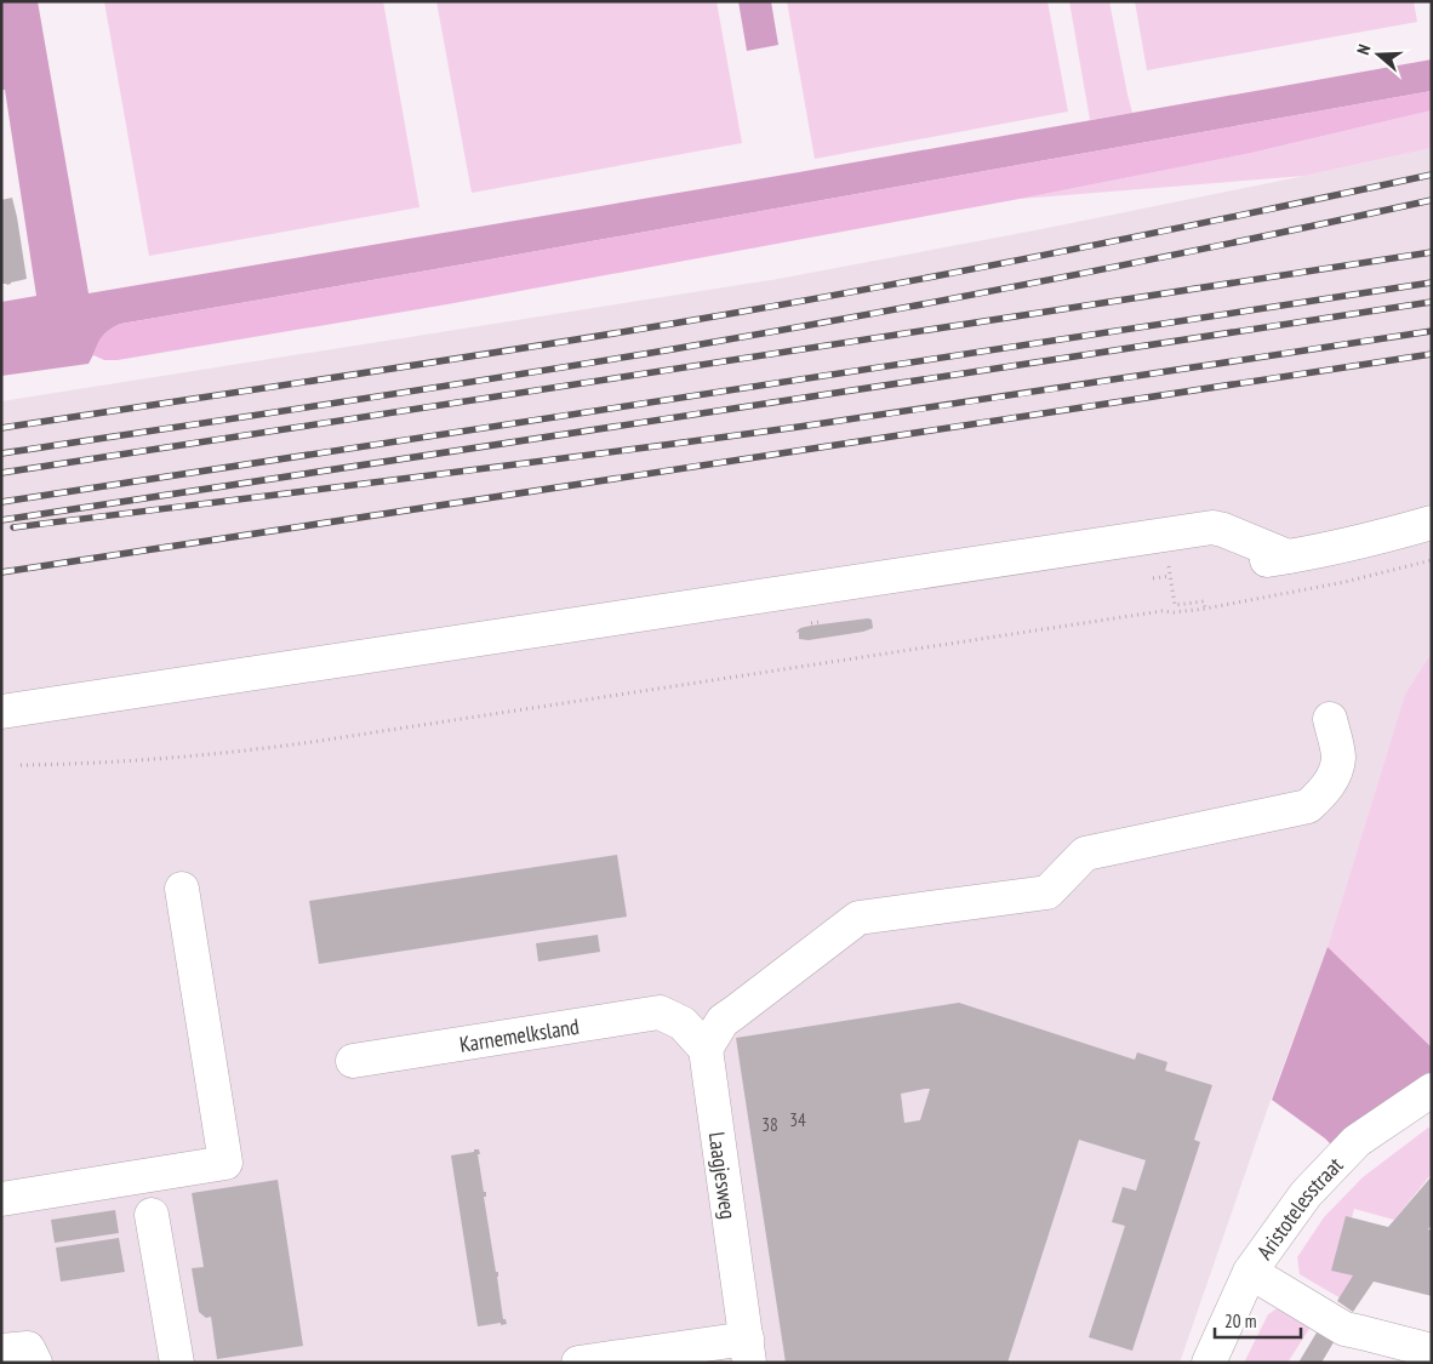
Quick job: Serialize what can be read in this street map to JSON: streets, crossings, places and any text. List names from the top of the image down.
{
  "streets": {
    "street": ["Karnemelksland", "Laagjesweg", "Aristotelesstraat"]
  },
  "crossings": [
    ["Karnemelksland", "Laagjesweg"]
  ],
  "house_numbers": ["34", "38"],
  "scale_bar": "20 m",
  "north": "left"
}
